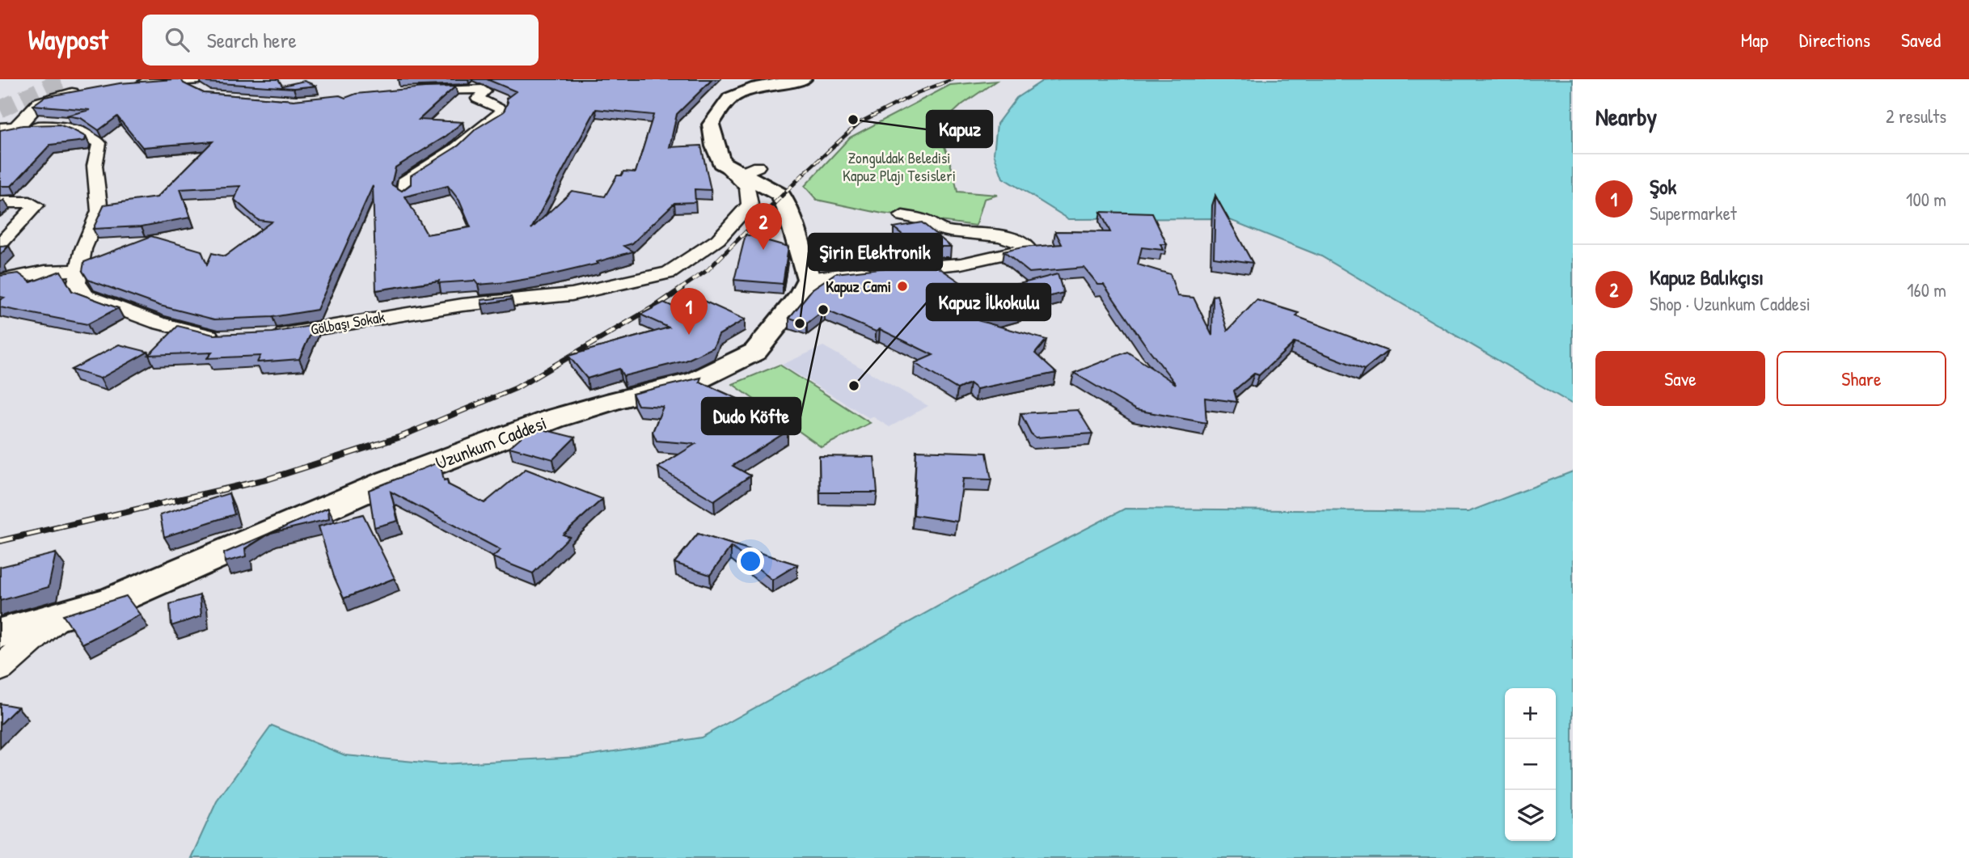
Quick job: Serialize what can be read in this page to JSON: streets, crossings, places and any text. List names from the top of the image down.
{
  "streets": {
    "main road": ["Uzunkum Caddesi"],
    "street": ["Gölbaşı Sokak"]
  },
  "parks": ["Zonguldak Beledisi Kapuz Plajı Tesisleri"],
  "places": [
    "Kapuz",
    "Kapuz Cami",
    "Dudo Köfte",
    "Şirin Elektronik",
    "Kapuz İlkokulu"
  ],
  "page": {
    "header": "Waypost",
    "search": "Search here",
    "nav": ["Map", "Directions", "Saved"],
    "heading": ["Nearby", "2 results"],
    "list": [
      {
        "mark": "1",
        "name": "Şok",
        "note": "Supermarket",
        "value": "100 m"
      },
      {
        "mark": "2",
        "name": "Kapuz Balıkçısı",
        "note": "Shop · Uzunkum Caddesi",
        "value": "160 m"
      }
    ],
    "pins": ["2", "1"],
    "buttons": ["Save", "Share"],
    "map_buttons": ["+", "−"]
  }
}
